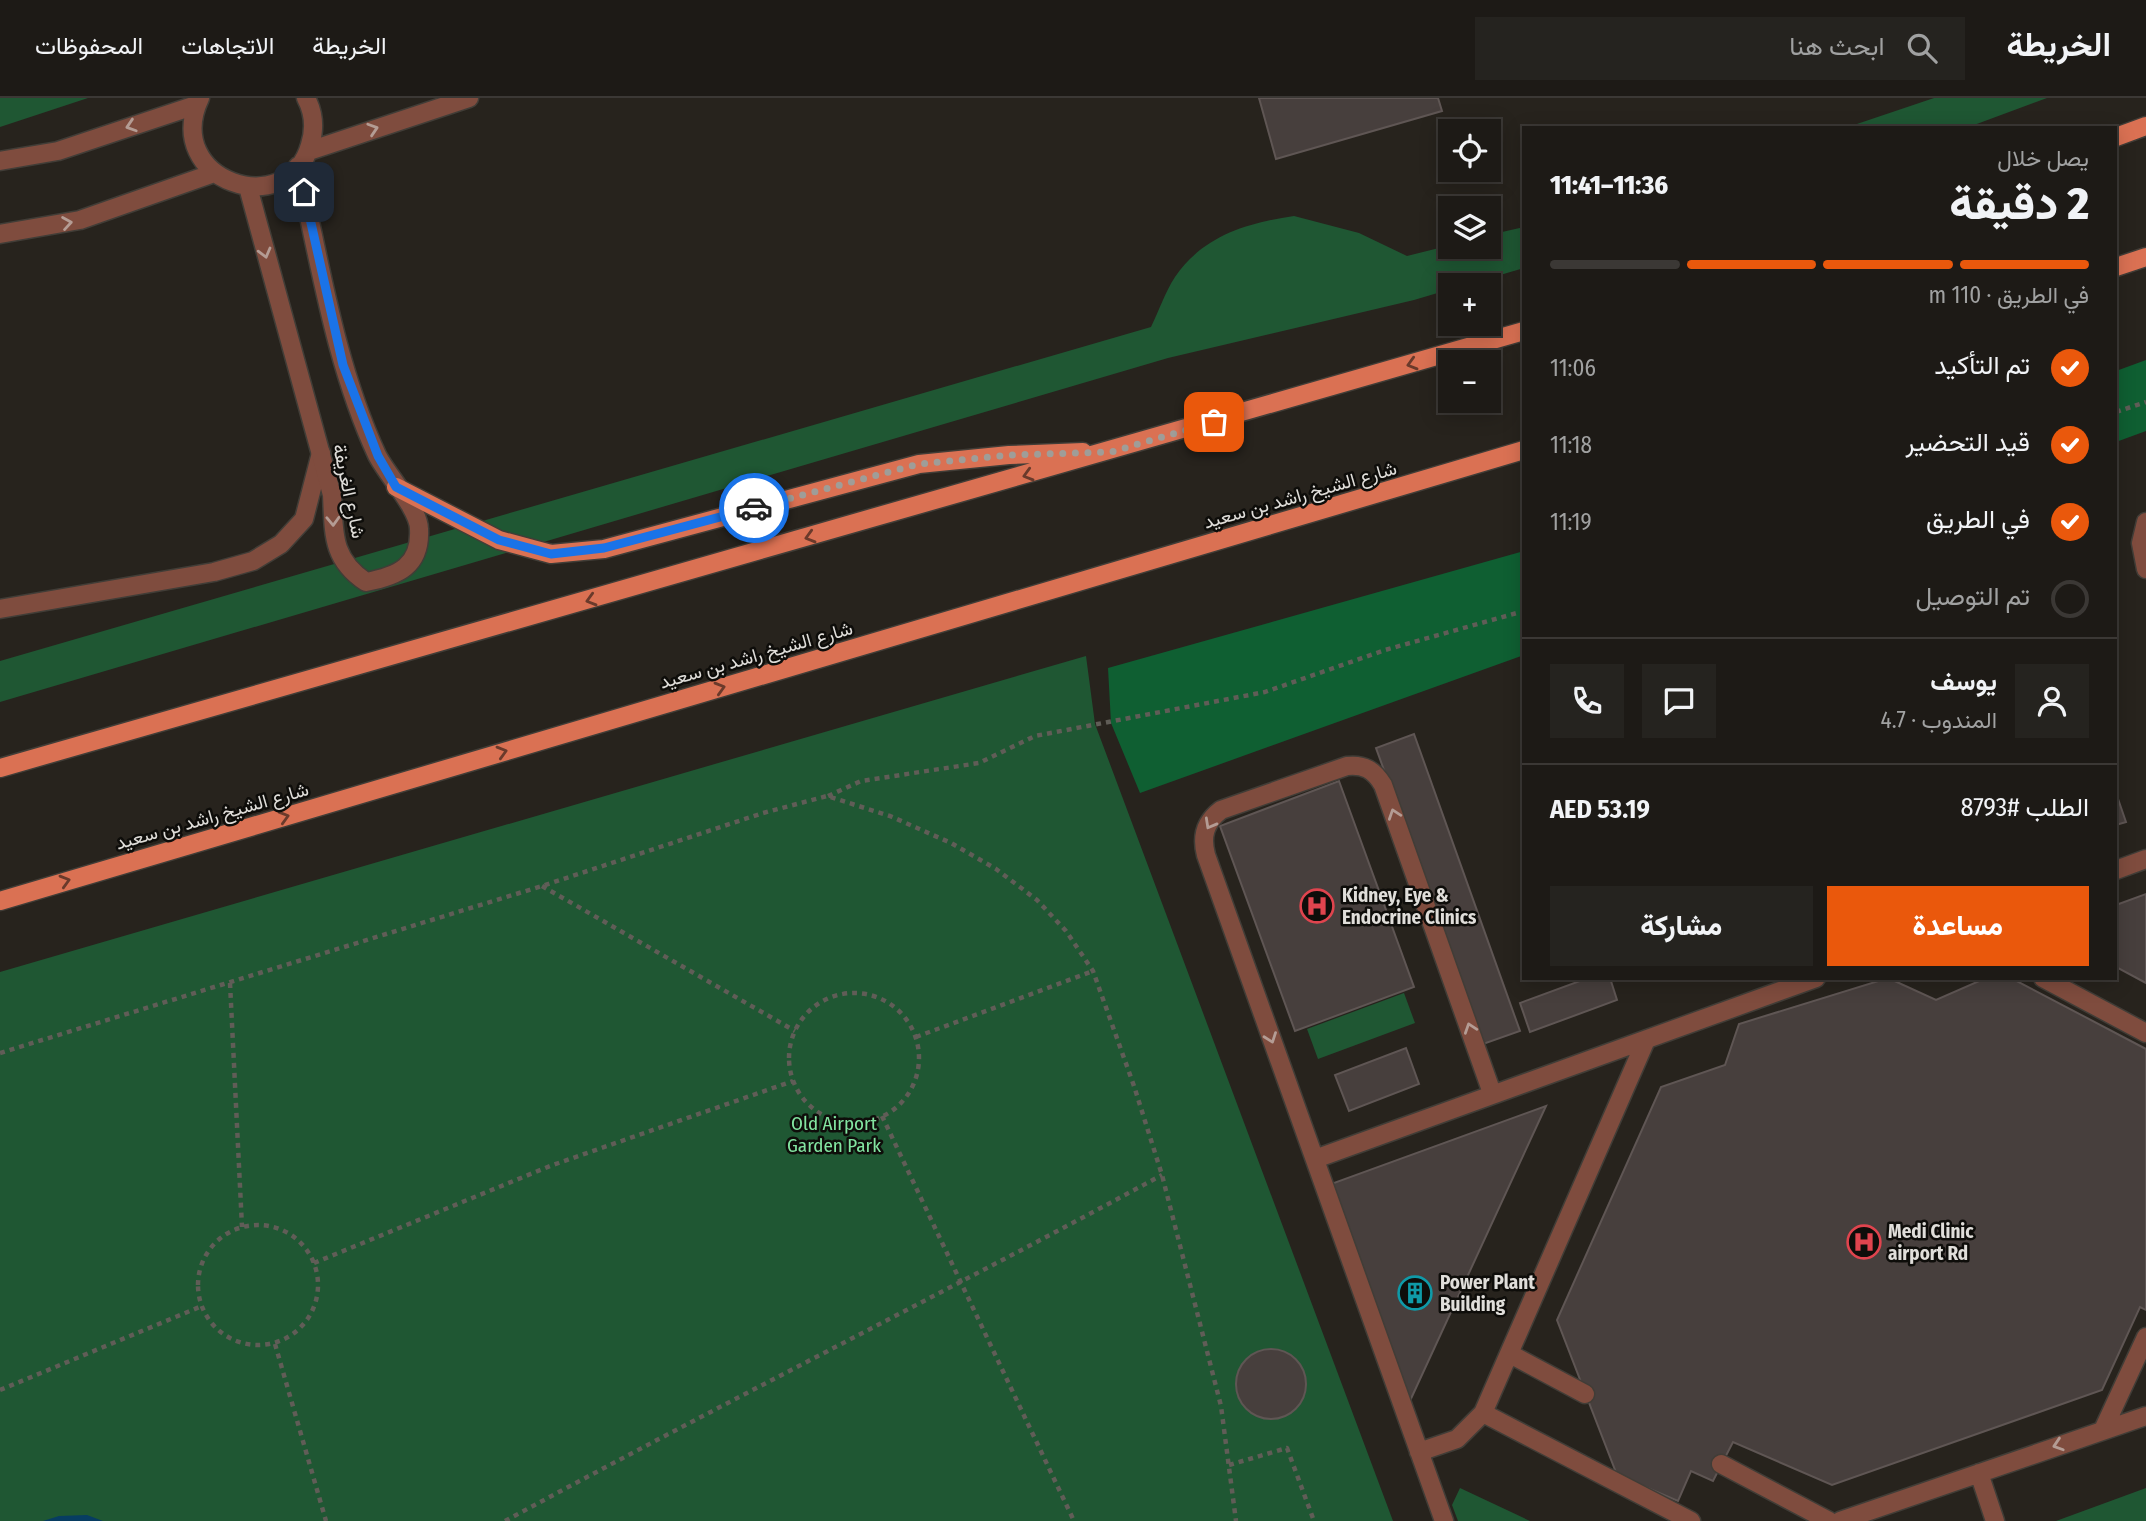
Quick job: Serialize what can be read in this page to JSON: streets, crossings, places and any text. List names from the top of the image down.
{
  "streets": {
    "main road": ["شارع الشيخ راشد بن سعيد"],
    "street": ["شارع الغريفة"]
  },
  "parks": ["Old Airport Garden Park"],
  "places": {
    "hospital": ["Kidney, Eye & Endocrine Clinics", "Medi Clinic airport Rd"],
    "building": ["Power Plant Building"]
  },
  "page": {
    "header": "الخريطة",
    "search": "ابحث هنا",
    "nav": ["الخريطة", "الاتجاهات", "المحفوظات"],
    "map_buttons": ["+", "−"],
    "heading": ["2 دقيقة", "يصل خلال", "11:36–11:41"],
    "panel": [
      "يوسف",
      "المندوب · 4.7",
      "الطلب #8793",
      "AED 53.19"
    ],
    "bar": "في الطريق · 110 m",
    "list": [
      ["تم التأكيد", "11:06"],
      ["قيد التحضير", "11:18"],
      ["في الطريق", "11:19"],
      "تم التوصيل"
    ],
    "buttons": ["مساعدة", "مشاركة"]
  }
}
